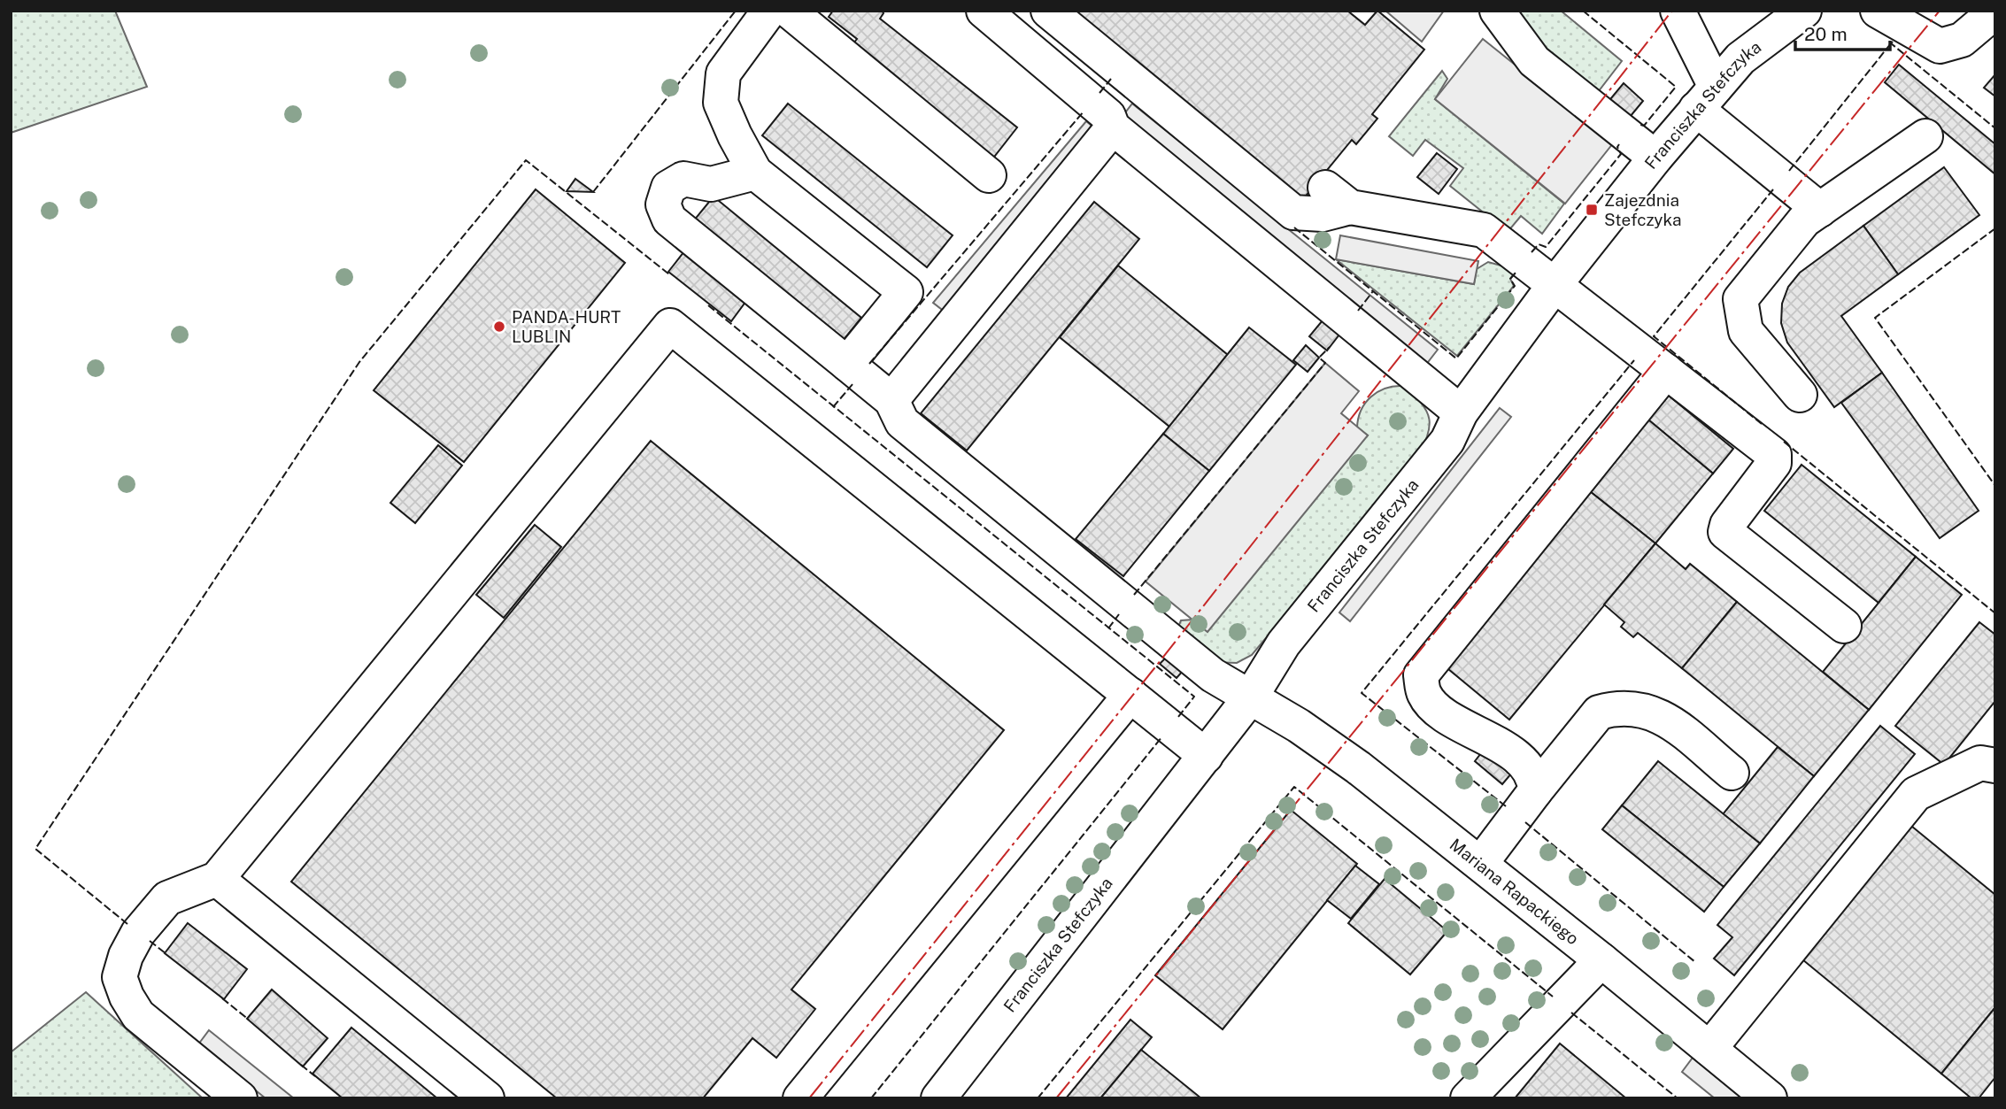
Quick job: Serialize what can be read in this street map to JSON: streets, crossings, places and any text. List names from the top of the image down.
{
  "streets": {
    "street": ["Franciszka Stefczyka", "Mariana Rapackiego"]
  },
  "crossings": [
    ["Franciszka Stefczyka", "Mariana Rapackiego"]
  ],
  "places": {
    "transit": ["Zajezdnia Stefczyka"],
    "other": ["PANDA-HURT LUBLIN"]
  },
  "scale_bar": "20 m"
}
